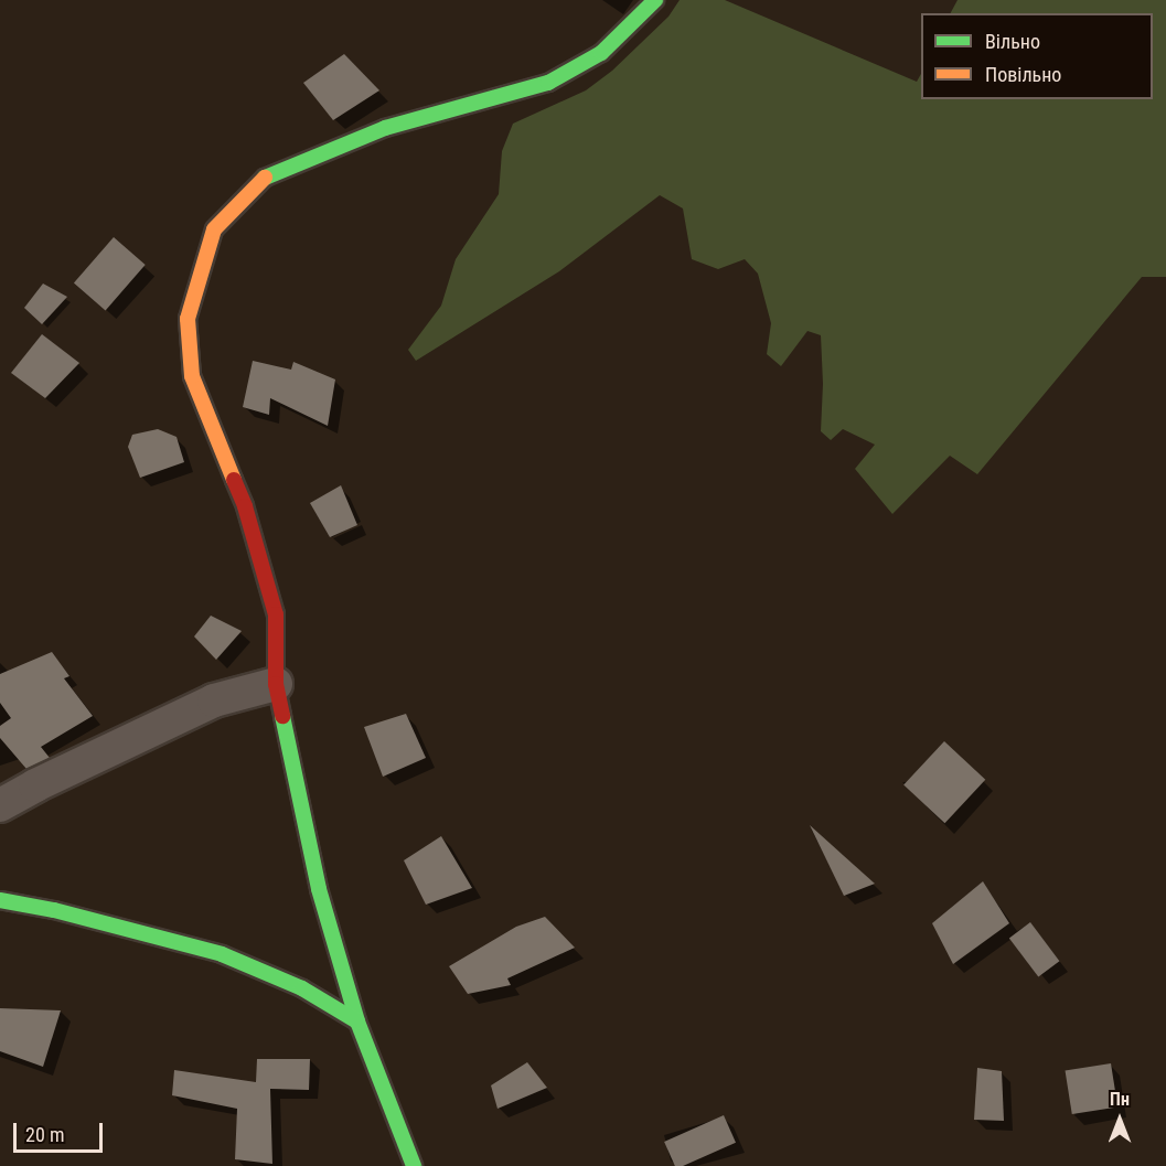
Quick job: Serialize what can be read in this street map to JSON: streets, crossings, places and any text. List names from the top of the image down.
{
  "legend": ["Вільно", "Повільно"],
  "scale_bar": "20 m",
  "north": "top"
}
